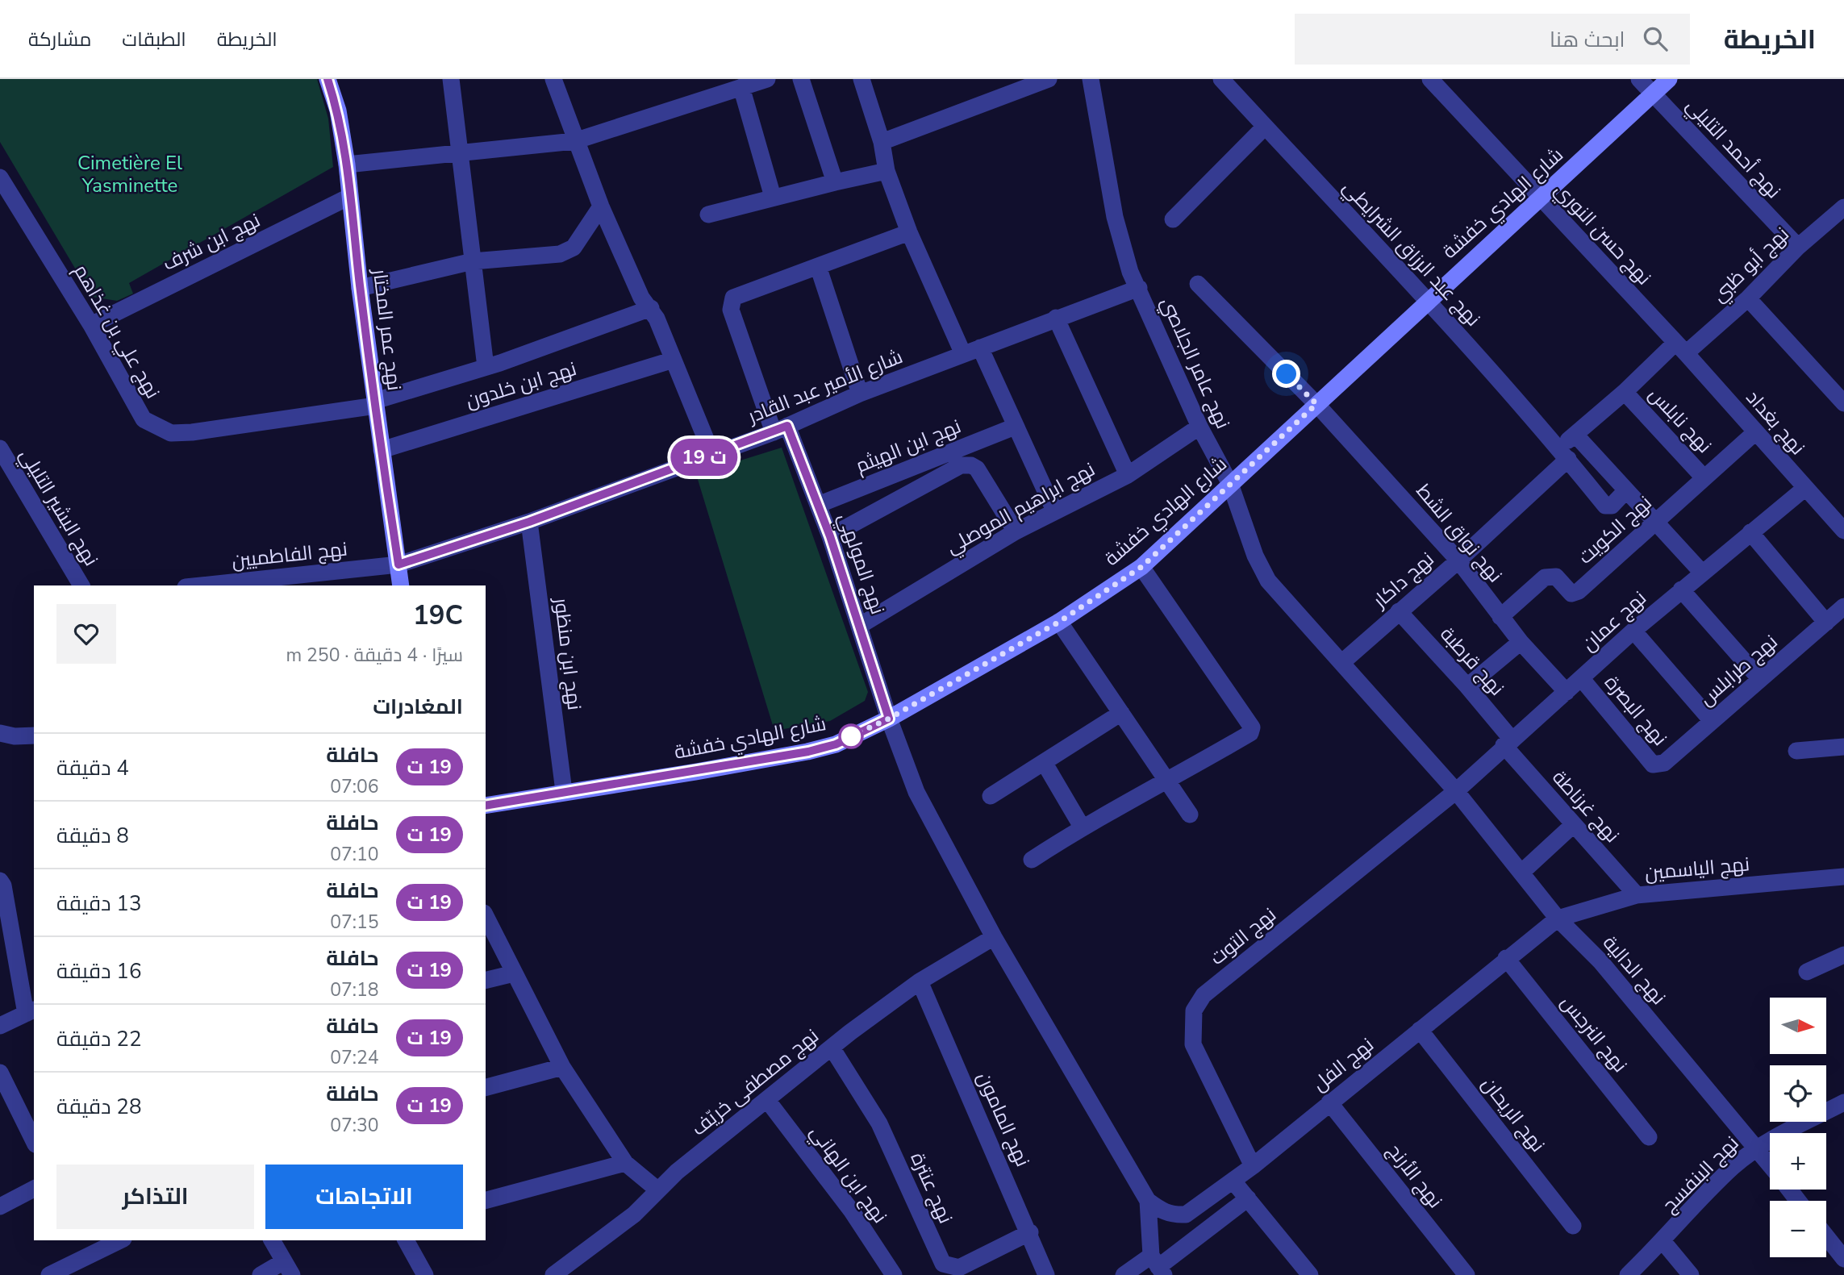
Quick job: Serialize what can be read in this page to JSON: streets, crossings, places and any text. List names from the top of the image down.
{
  "streets": {
    "street": [
      "نهج أحمد التليلي",
      "شارع الهادي خفشة",
      "نهج حسن النوري",
      "نهج ابن شرف",
      "نهج عبد الرزاق الشرايطي",
      "نهج أبو ظبي",
      "نهج عمر المختار",
      "نهج علي بن غذاهم",
      "نهج عامر الجلاصي",
      "نهج ابن خلدون",
      "شارع الأمير عبد القادر",
      "نهج نابلس",
      "نهج بغداد",
      "نهج ابن الهيثم",
      "نهج البشير التليلي",
      "نهج ابراهيم الموصلي",
      "نهج الكويت",
      "نهج نواق الشط",
      "نهج الفاطميين",
      "نهج المولهي",
      "نهج داكار",
      "نهج عمان",
      "نهج ابن منظور",
      "نهج قرطبة",
      "نهج طرابلس",
      "نهج البصرة",
      "نهج غرناطة",
      "نهج الياسمين",
      "نهج التوت",
      "نهج الدالية",
      "نهج النرجس",
      "نهج الفل",
      "نهج مصطفى خريّف",
      "نهج الريحان",
      "نهج المامون",
      "نهج ابن الهاني",
      "نهج البنفسج",
      "نهج الأرنج",
      "نهج عنترة"
    ]
  },
  "crossings": [
    ["نهج أحمد التليلي", "شارع الهادي خفشة"],
    ["نهج أحمد التليلي", "نهج أبو ظبي"],
    ["شارع الهادي خفشة", "نهج حسن النوري"],
    ["شارع الهادي خفشة", "نهج عبد الرزاق الشرايطي"],
    ["شارع الهادي خفشة", "نهج عامر الجلاصي"],
    ["شارع الهادي خفشة", "نهج نواق الشط"],
    ["شارع الهادي خفشة", "نهج المولهي"],
    ["شارع الهادي خفشة", "نهج ابن منظور"],
    ["نهج حسن النوري", "نهج أبو ظبي"],
    ["نهج حسن النوري", "نهج بغداد"],
    ["نهج ابن شرف", "نهج عمر المختار"],
    ["نهج ابن شرف", "نهج علي بن غذاهم"],
    ["نهج عبد الرزاق الشرايطي", "نهج أبو ظبي"],
    ["نهج عبد الرزاق الشرايطي", "نهج داكار"],
    ["نهج أبو ظبي", "نهج نابلس"],
    ["نهج أبو ظبي", "نهج بغداد"],
    ["نهج أبو ظبي", "نهج داكار"],
    ["نهج عمر المختار", "نهج علي بن غذاهم"],
    ["نهج عمر المختار", "نهج ابن خلدون"],
    ["نهج عمر المختار", "شارع الأمير عبد القادر"],
    ["نهج عمر المختار", "نهج الفاطميين"],
    ["نهج عامر الجلاصي", "شارع الأمير عبد القادر"],
    ["نهج عامر الجلاصي", "نهج ابراهيم الموصلي"],
    ["نهج عامر الجلاصي", "نهج داكار"],
    ["نهج عامر الجلاصي", "نهج عمان"],
    ["نهج عامر الجلاصي", "نهج التوت"],
    ["نهج عامر الجلاصي", "نهج الدالية"],
    ["شارع الأمير عبد القادر", "نهج الفاطميين"],
    ["شارع الأمير عبد القادر", "نهج المولهي"],
    ["شارع الأمير عبد القادر", "نهج ابن منظور"],
    ["نهج نابلس", "نهج الكويت"],
    ["نهج بغداد", "نهج الكويت"],
    ["نهج بغداد", "نهج عمان"],
    ["نهج ابن الهيثم", "نهج المولهي"],
    ["نهج ابراهيم الموصلي", "نهج المولهي"],
    ["نهج الكويت", "نهج نواق الشط"],
    ["نهج نواق الشط", "نهج داكار"],
    ["نهج نواق الشط", "نهج عمان"],
    ["نهج المولهي", "نهج الفل"],
    ["نهج المولهي", "نهج مصطفى خريّف"],
    ["نهج داكار", "نهج قرطبة"],
    ["نهج عمان", "نهج قرطبة"],
    ["نهج عمان", "نهج البصرة"],
    ["نهج عمان", "نهج غرناطة"],
    ["نهج عمان", "نهج التوت"],
    ["نهج عمان", "نهج الدالية"],
    ["نهج قرطبة", "نهج غرناطة"],
    ["نهج طرابلس", "نهج البصرة"],
    ["نهج غرناطة", "نهج الياسمين"],
    ["نهج الياسمين", "نهج الدالية"],
    ["نهج الياسمين", "نهج الفل"],
    ["نهج التوت", "نهج الدالية"],
    ["نهج التوت", "نهج الفل"],
    ["نهج الدالية", "نهج الفل"],
    ["نهج الدالية", "نهج البنفسج"],
    ["نهج النرجس", "نهج الفل"],
    ["نهج الفل", "نهج الريحان"],
    ["نهج الفل", "نهج الأرنج"],
    ["نهج مصطفى خريّف", "نهج المامون"],
    ["نهج مصطفى خريّف", "نهج ابن الهاني"],
    ["نهج مصطفى خريّف", "نهج عنترة"],
    ["نهج المامون", "نهج عنترة"]
  ],
  "parks": ["Cimetière El Yasminette"],
  "north": "right",
  "page": {
    "header": "الخريطة",
    "search": "ابحث هنا",
    "nav": ["الخريطة", "الطبقات", "مشاركة"],
    "on_map": "19 ت",
    "heading": [
      ["19C", "سيرًا · 4 دقيقة · 250 m"],
      "المغادرات"
    ],
    "list": [
      {
        "mark": "19 ت",
        "name": "حافلة",
        "note": "07:06",
        "value": "4 دقيقة"
      },
      {
        "mark": "19 ت",
        "name": "حافلة",
        "note": "07:10",
        "value": "8 دقيقة"
      },
      {
        "mark": "19 ت",
        "name": "حافلة",
        "note": "07:15",
        "value": "13 دقيقة"
      },
      {
        "mark": "19 ت",
        "name": "حافلة",
        "note": "07:18",
        "value": "16 دقيقة"
      },
      {
        "mark": "19 ت",
        "name": "حافلة",
        "note": "07:24",
        "value": "22 دقيقة"
      },
      {
        "mark": "19 ت",
        "name": "حافلة",
        "note": "07:30",
        "value": "28 دقيقة"
      }
    ],
    "map_buttons": ["+", "−"],
    "buttons": ["الاتجاهات", "التذاكر"]
  }
}
